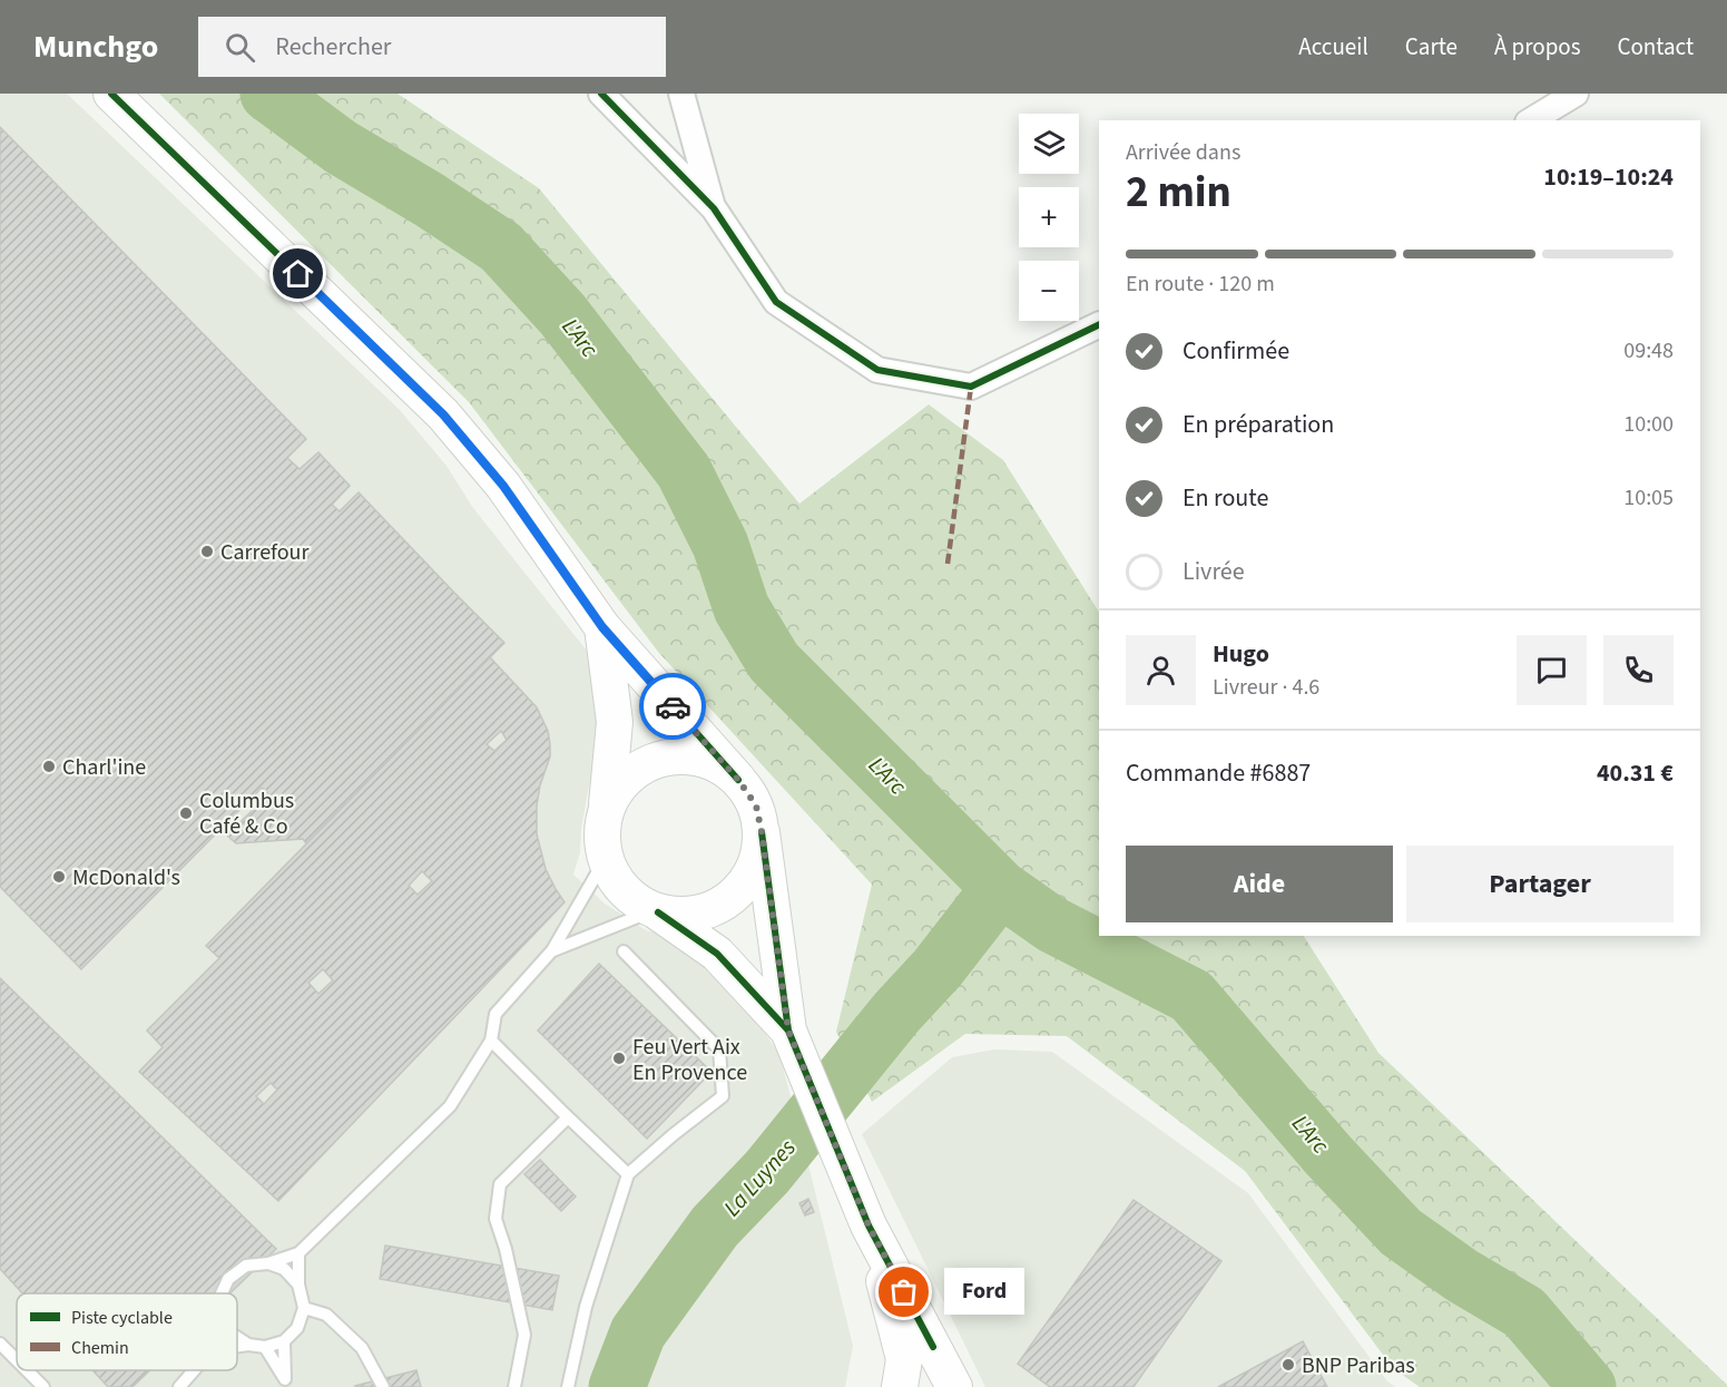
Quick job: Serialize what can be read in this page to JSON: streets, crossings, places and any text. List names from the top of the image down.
{
  "water": ["L'Arc", "La Luynes"],
  "places": [
    "Carrefour",
    "Charl'ine",
    "Columbus Café & Co",
    "McDonald's",
    "Feu Vert Aix En Provence",
    "Ford",
    "BNP Paribas"
  ],
  "legend": ["Piste cyclable", "Chemin"],
  "page": {
    "header": "Munchgo",
    "search": "Rechercher",
    "nav": [
      "Accueil",
      "Carte",
      "À propos",
      "Contact"
    ],
    "map_buttons": ["+", "−"],
    "heading": ["2 min", "Arrivée dans", "10:19–10:24"],
    "panel": [
      "Hugo",
      "Livreur · 4.6",
      "Commande #6887",
      "40.31 €"
    ],
    "bar": "En route · 120 m",
    "list": [
      ["Confirmée", "09:48"],
      ["En préparation", "10:00"],
      ["En route", "10:05"],
      "Livrée"
    ],
    "buttons": ["Aide", "Partager"],
    "bubble": "Ford"
  }
}
